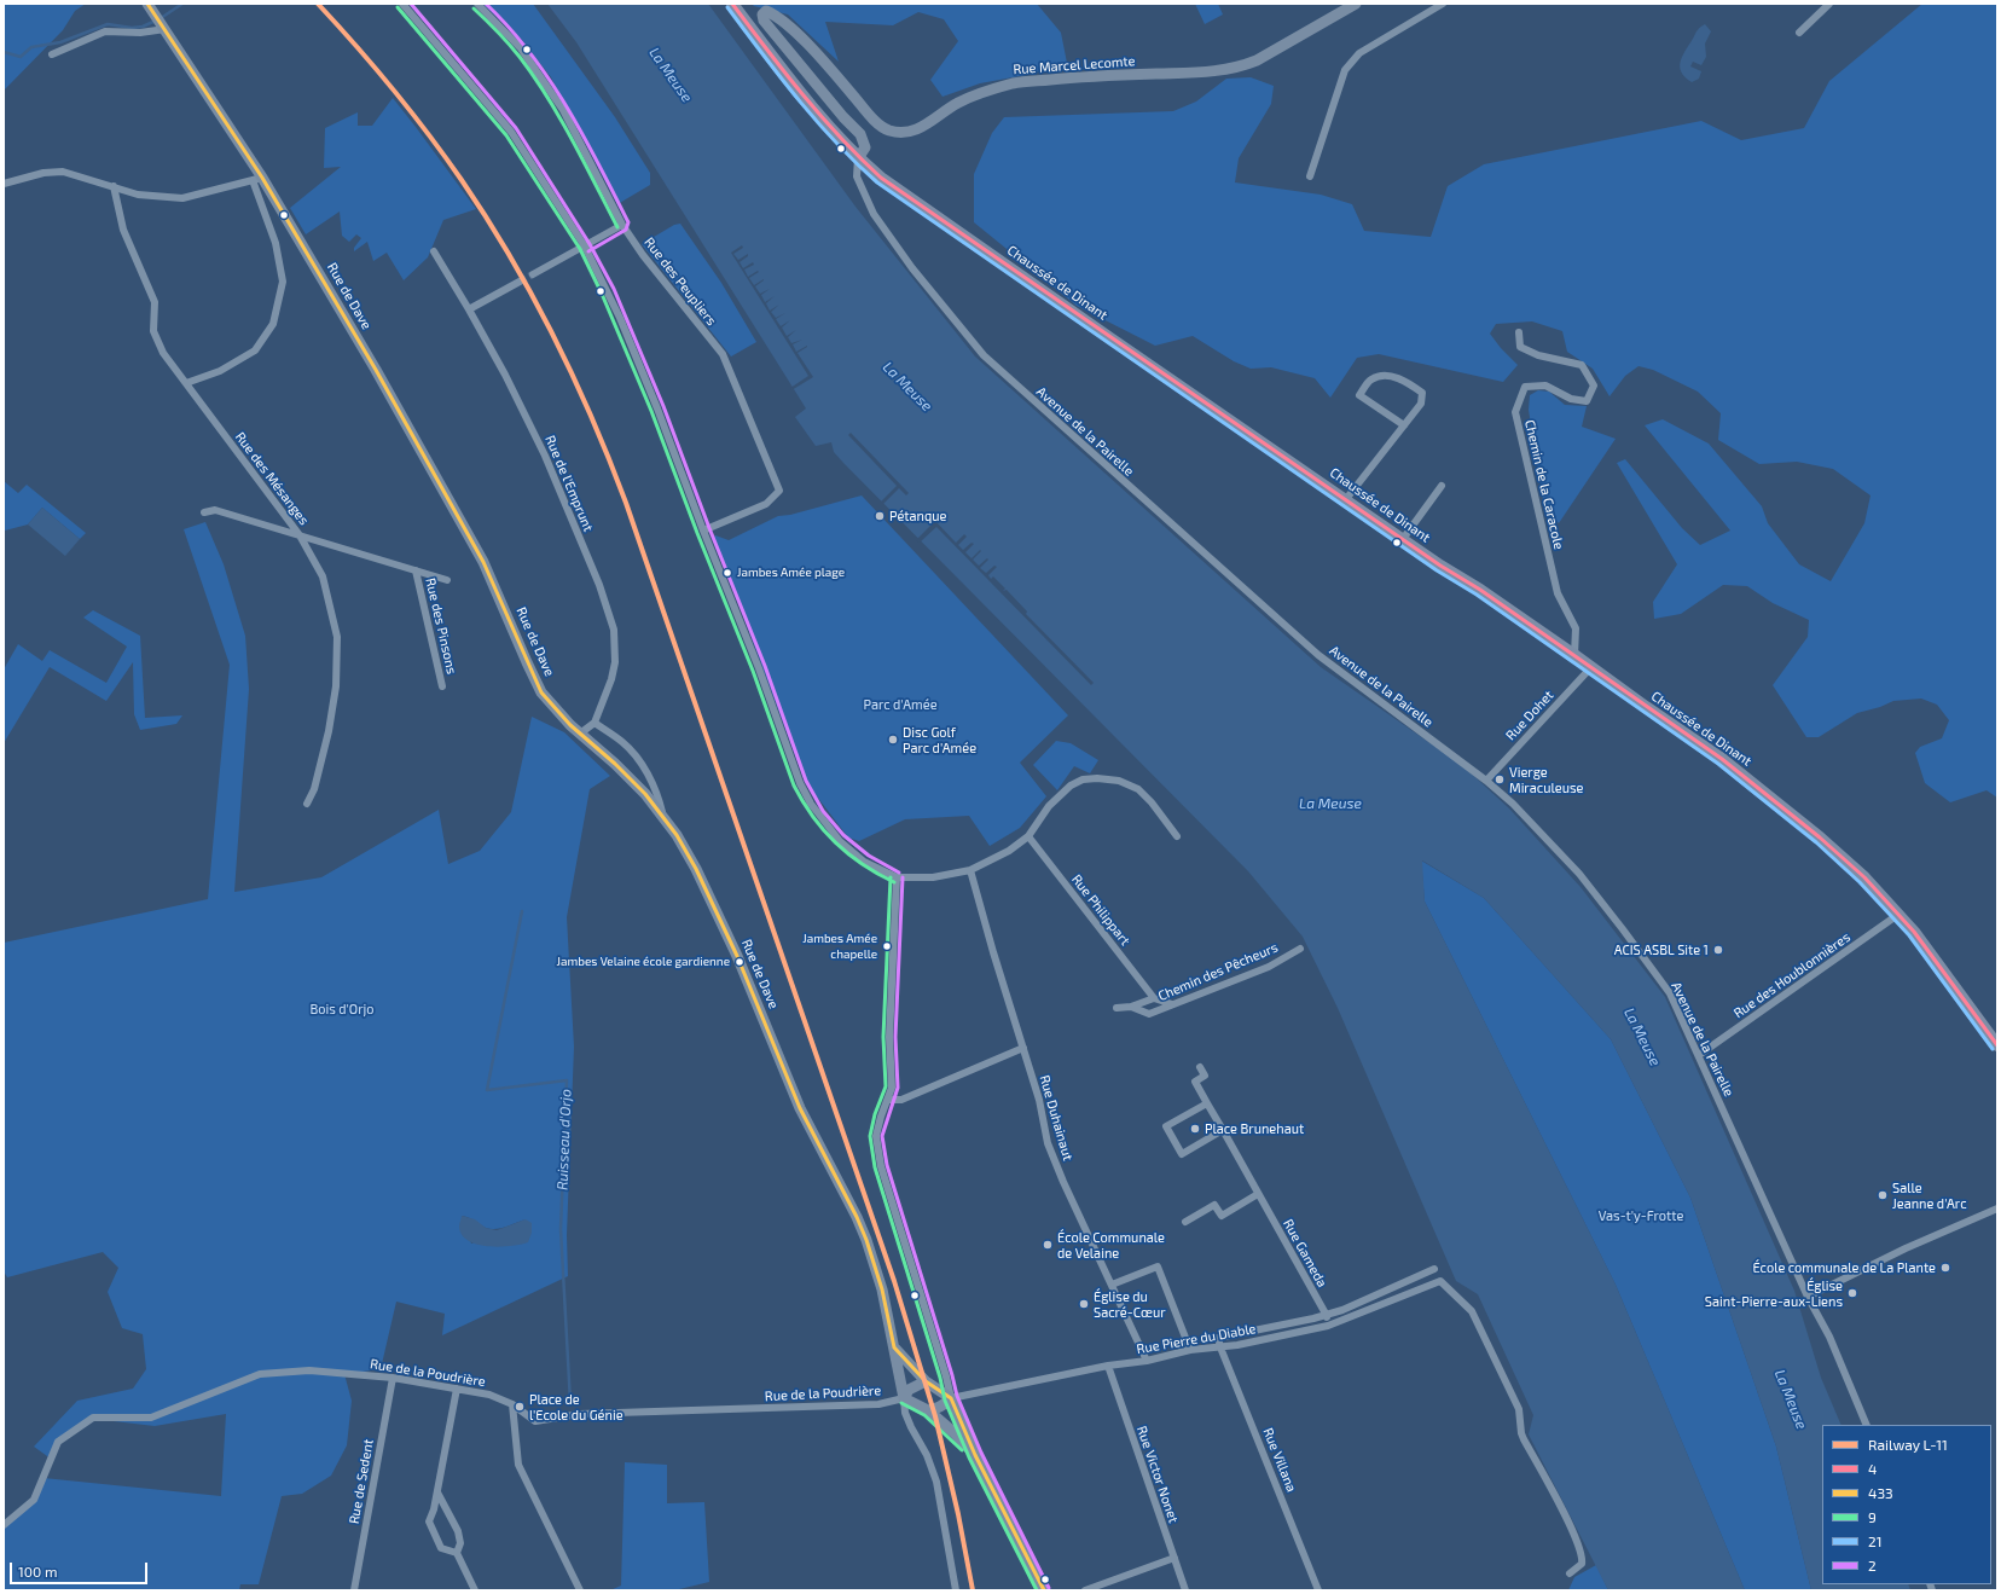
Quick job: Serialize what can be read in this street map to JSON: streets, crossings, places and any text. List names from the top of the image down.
{
  "streets": {
    "main road": ["Rue Marcel Lecomte", "Chaussée de Dinant", "Rue de Dave"],
    "street": [
      "Rue des Peupliers",
      "Avenue de la Pairelle",
      "Rue des Mésanges",
      "Rue de l'Emprunt",
      "Chemin de la Caracole",
      "Rue des Pinsons",
      "Rue Dohet",
      "Rue Philippart",
      "Chemin des Pêcheurs",
      "Rue des Houblonnières",
      "Rue Duhainaut",
      "Rue Gameda",
      "Rue Pierre du Diable",
      "Rue de la Poudrière",
      "Rue Villana",
      "Rue Victor Nonet",
      "Rue de Sedent"
    ]
  },
  "crossings": [
    ["Rue Marcel Lecomte", "Chaussée de Dinant"],
    ["Rue Marcel Lecomte", "Avenue de la Pairelle"],
    ["Chaussée de Dinant", "Avenue de la Pairelle"],
    ["Chaussée de Dinant", "Chemin de la Caracole"],
    ["Chaussée de Dinant", "Rue Dohet"],
    ["Chaussée de Dinant", "Rue des Houblonnières"],
    ["Rue de Dave", "Rue de l'Emprunt"],
    ["Rue de Dave", "Rue de la Poudrière"],
    ["Avenue de la Pairelle", "Rue Dohet"],
    ["Avenue de la Pairelle", "Rue des Houblonnières"],
    ["Rue des Mésanges", "Rue des Pinsons"],
    ["Rue Duhainaut", "Rue Pierre du Diable"],
    ["Rue Gameda", "Rue Pierre du Diable"],
    ["Rue Pierre du Diable", "Rue Villana"],
    ["Rue Pierre du Diable", "Rue Victor Nonet"],
    ["Rue de la Poudrière", "Rue de Sedent"]
  ],
  "water": ["La Meuse", "Ruisseau d'Orjo"],
  "parks": ["Parc d'Amée", "Bois d'Orjo", "Vas-t'y-Frotte"],
  "places": [
    "Pétanque",
    "Jambes Amée plage",
    "Disc Golf Parc d'Amée",
    "Vierge Miraculeuse",
    "Jambes Amée chapelle",
    "ACIS ASBL Site 1",
    "Jambes Velaine école gardienne",
    "Place Brunehaut",
    "Salle Jeanne d'Arc",
    "École Communale de Velaine",
    "École communale de La Plante",
    "Église Saint-Pierre-aux-Liens",
    "Église du Sacré-Cœur",
    "Place de l'Ecole du Génie"
  ],
  "lines": [
    "rail line L-11",
    "transit line 4",
    "transit line 433",
    "transit line 2",
    "transit line 9",
    "transit line 21"
  ],
  "legend": [
    "Railway L-11",
    "4",
    "433",
    "9",
    "21",
    "2"
  ],
  "scale_bar": "100 m"
}
